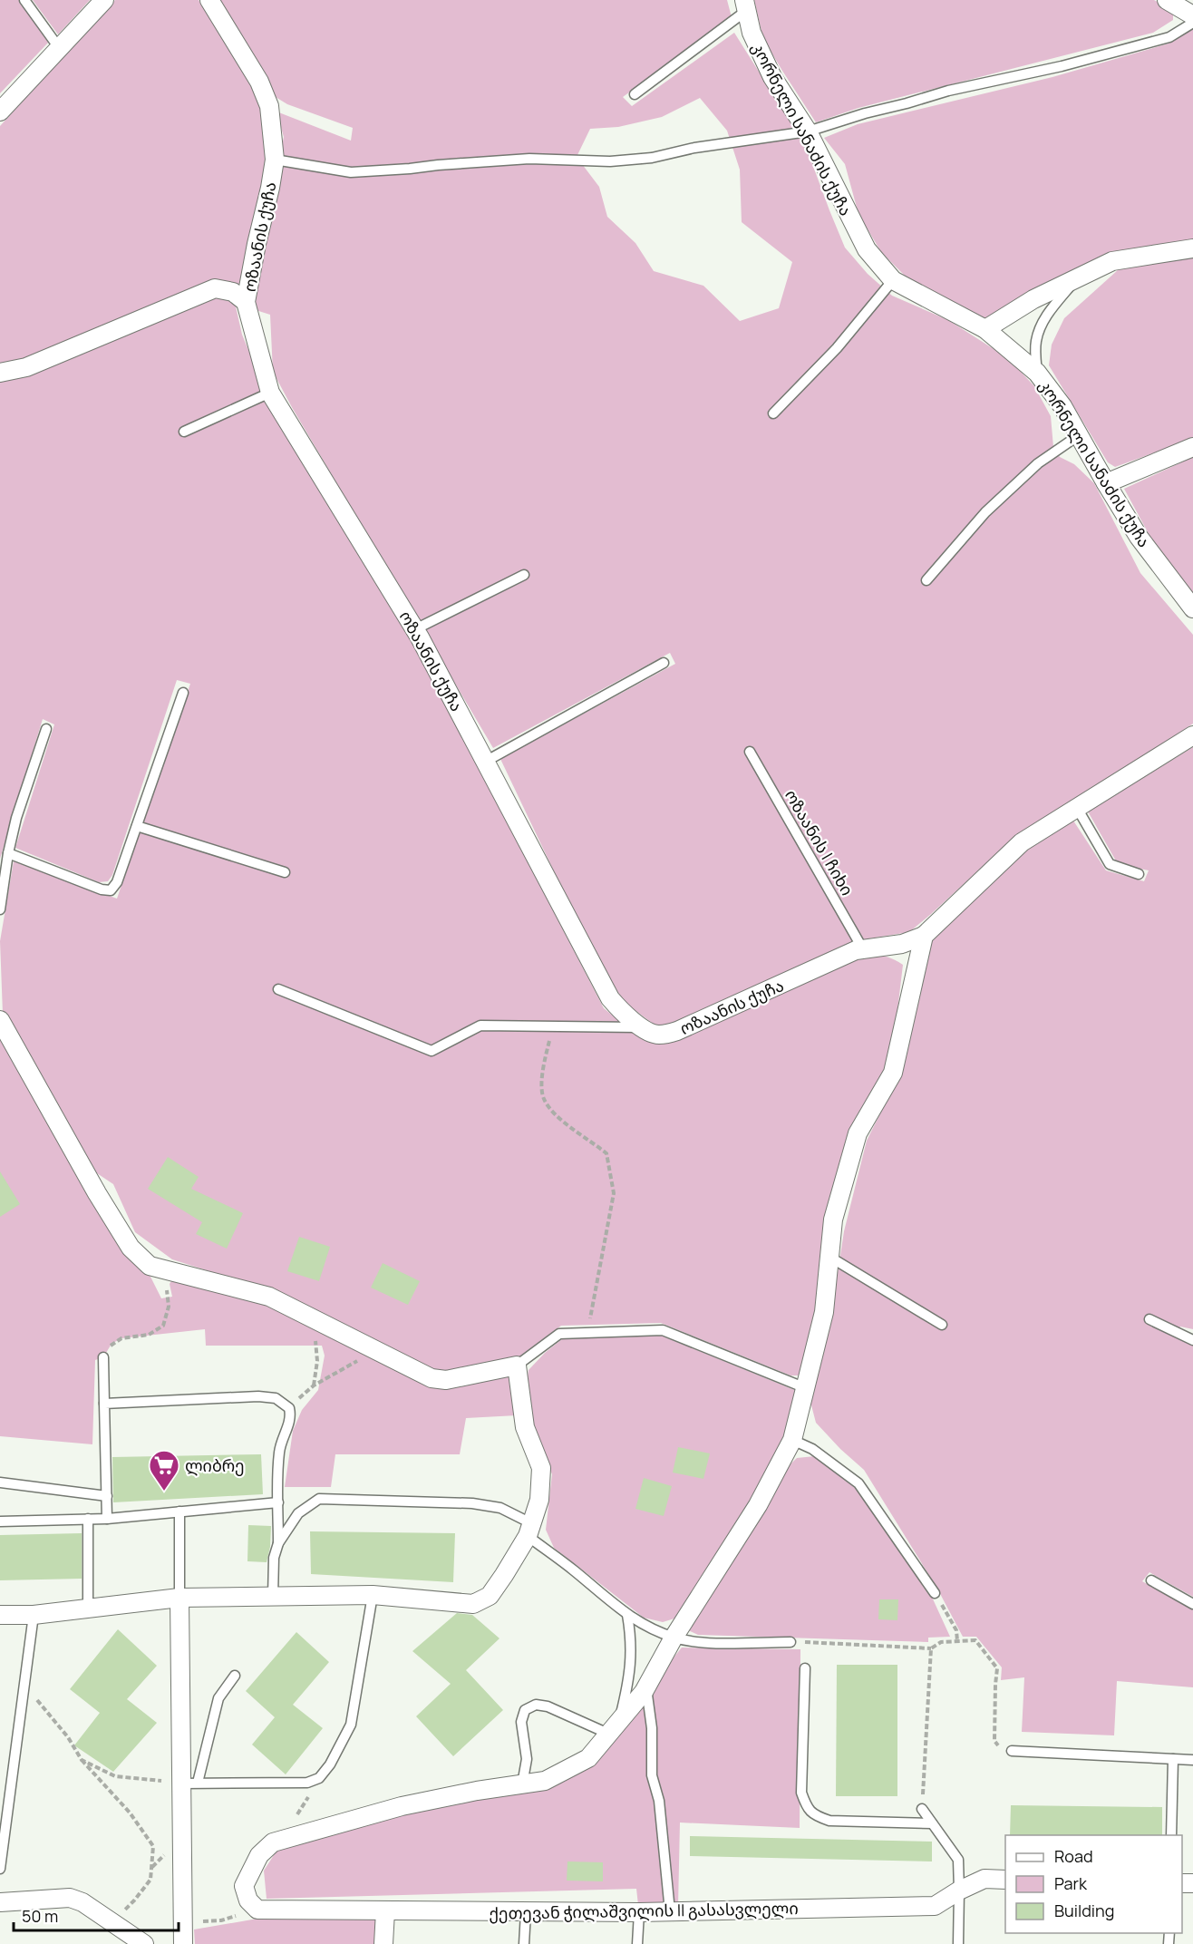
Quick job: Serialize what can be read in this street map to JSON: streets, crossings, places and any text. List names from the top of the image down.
{
  "streets": {
    "street": ["კორნელი სანაძის ქუჩა", "ოზაანის ქუჩა", "ქეთევან ჭილაშვილის II გასასვლელი"],
    "lane": ["ოზაანის I ჩიხი"]
  },
  "crossings": [
    ["ოზაანის ქუჩა", "ოზაანის I ჩიხი"]
  ],
  "places": {
    "supermarket": ["ლიბრე"]
  },
  "legend": ["Road", "Park", "Building"],
  "scale_bar": "50 m"
}
